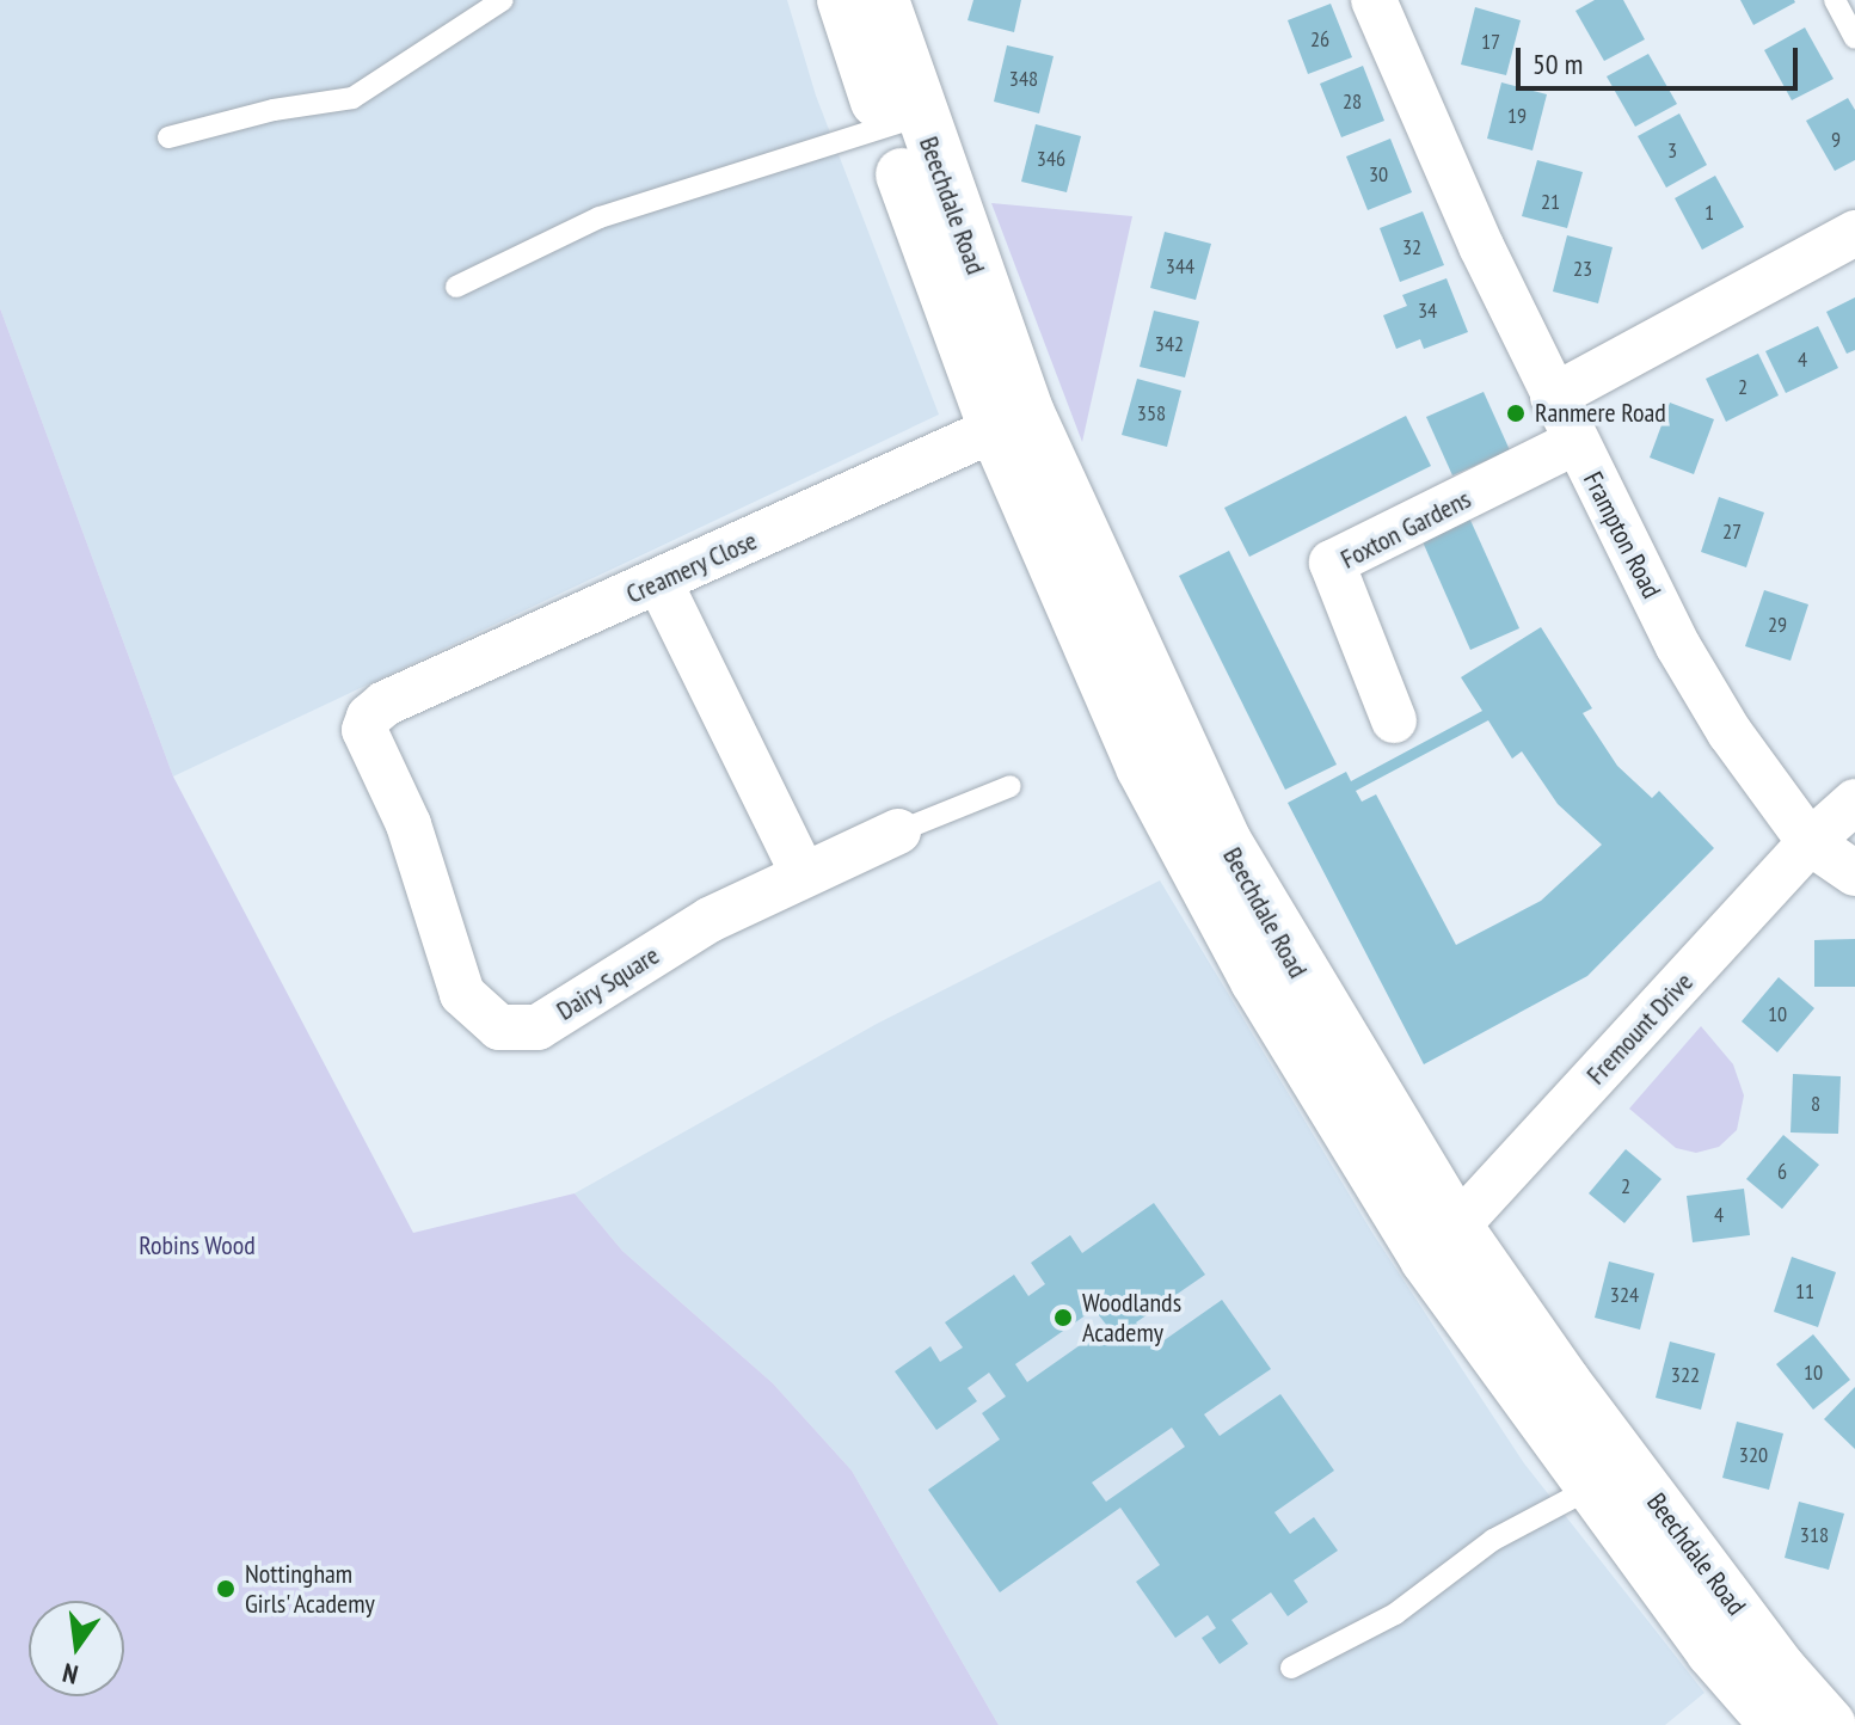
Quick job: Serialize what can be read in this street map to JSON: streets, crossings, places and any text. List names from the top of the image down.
{
  "streets": {
    "street": [
      "Beechdale Road",
      "Foxton Gardens",
      "Frampton Road",
      "Creamery Close",
      "Dairy Square",
      "Fremount Drive"
    ]
  },
  "crossings": [
    ["Beechdale Road", "Creamery Close"],
    ["Beechdale Road", "Fremount Drive"],
    ["Foxton Gardens", "Frampton Road"],
    ["Frampton Road", "Fremount Drive"],
    ["Creamery Close", "Dairy Square"]
  ],
  "parks": ["Robins Wood"],
  "places": ["Ranmere Road", "Woodlands Academy", "Nottingham Girls' Academy"],
  "house_numbers": [
    "26",
    "17",
    "348",
    "28",
    "19",
    "9",
    "3",
    "346",
    "30",
    "21",
    "1",
    "32",
    "344",
    "23",
    "34",
    "342",
    "4",
    "2",
    "358",
    "27",
    "29",
    "10",
    "8",
    "6",
    "2",
    "4",
    "11",
    "324",
    "10",
    "322",
    "320",
    "318"
  ],
  "scale_bar": "50 m",
  "north": "bottom"
}
